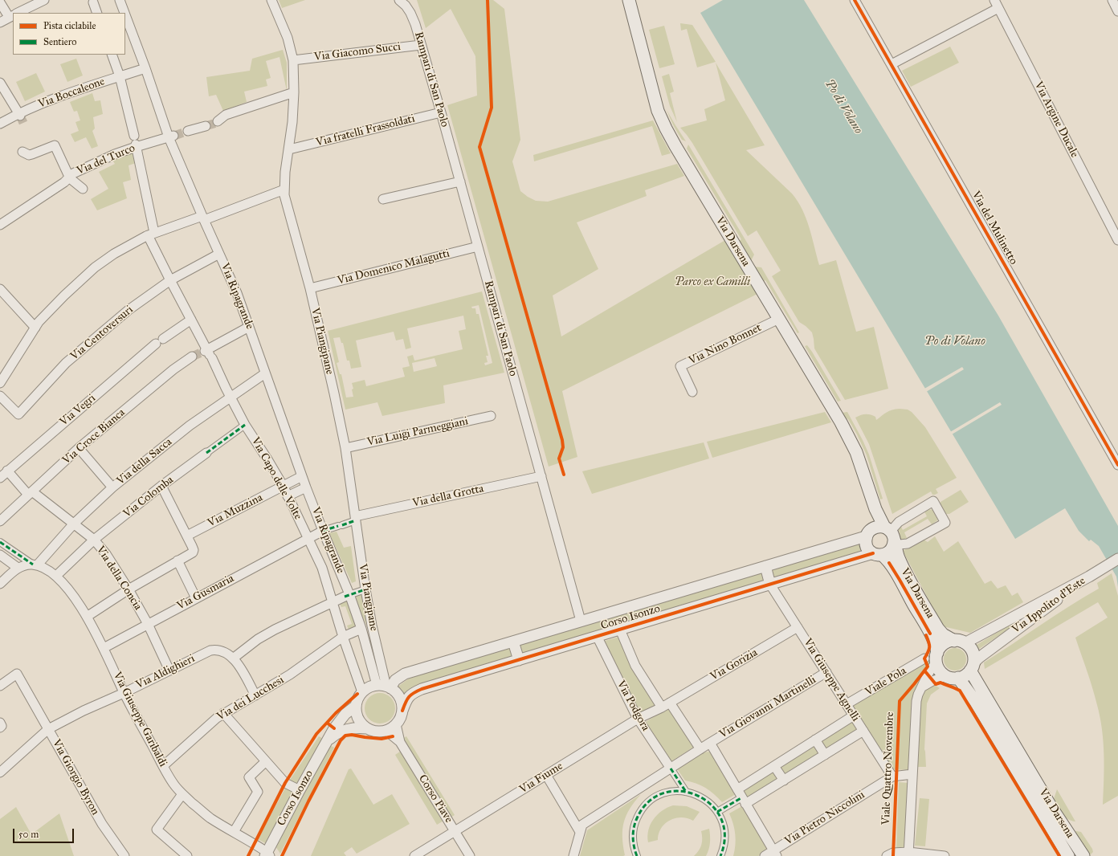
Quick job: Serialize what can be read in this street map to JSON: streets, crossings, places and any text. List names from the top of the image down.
{
  "streets": {
    "main road": ["Via Darsena"],
    "street": [
      "Via Giacomo Succi",
      "Rampari di San Paolo",
      "Via Boccaleone",
      "Via Argine Ducale",
      "Via fratelli Frassoldati",
      "Via del Turco",
      "Via del Mulinetto",
      "Via Domenico Malagutti",
      "Via Ripagrande",
      "Via Centoversuri",
      "Via Piangipane",
      "Via Nino Bonnet",
      "Via Vegri",
      "Via Luigi Parmeggiani",
      "Via Croce Bianca",
      "Via della Sacca",
      "Via Capo delle Volte",
      "Via della Grotta",
      "Via Colomba",
      "Via Muzzina",
      "Via della Concia",
      "Via Gusmaria",
      "Via Ippolito d'Este",
      "Corso Isonzo",
      "Via Gorizia",
      "Via Aldighieri",
      "Via Giuseppe Agnelli",
      "Viale Pola",
      "Via dei Lucchesi",
      "Via Podgora",
      "Via Giovanni Martinelli",
      "Via Giuseppe Garibaldi",
      "Viale Quattro Novembre",
      "Via Giorgio Byron",
      "Via Fiume",
      "Corso Piave",
      "Via Pietro Niccolini"
    ]
  },
  "crossings": [
    ["Via Giacomo Succi", "Rampari di San Paolo"],
    ["Via Giacomo Succi", "Via Piangipane"],
    ["Rampari di San Paolo", "Via fratelli Frassoldati"],
    ["Rampari di San Paolo", "Via Domenico Malagutti"],
    ["Rampari di San Paolo", "Via della Grotta"],
    ["Rampari di San Paolo", "Corso Isonzo"],
    ["Via Boccaleone", "Via Ripagrande"],
    ["Via fratelli Frassoldati", "Via Piangipane"],
    ["Via del Turco", "Via Ripagrande"],
    ["Via del Turco", "Via Capo delle Volte"],
    ["Via Darsena", "Via Nino Bonnet"],
    ["Via Darsena", "Via Ippolito d'Este"],
    ["Via Darsena", "Corso Isonzo"],
    ["Via Darsena", "Viale Pola"],
    ["Via Darsena", "Viale Quattro Novembre"],
    ["Via Domenico Malagutti", "Via Piangipane"],
    ["Via Ripagrande", "Via Centoversuri"],
    ["Via Ripagrande", "Via della Sacca"],
    ["Via Ripagrande", "Via Muzzina"],
    ["Via Ripagrande", "Via Gusmaria"],
    ["Via Ripagrande", "Via dei Lucchesi"],
    ["Via Centoversuri", "Via Capo delle Volte"],
    ["Via Piangipane", "Via Luigi Parmeggiani"],
    ["Via Piangipane", "Via Capo delle Volte"],
    ["Via Piangipane", "Via della Grotta"],
    ["Via Piangipane", "Corso Isonzo"],
    ["Via Piangipane", "Corso Piave"],
    ["Via Vegri", "Via Capo delle Volte"],
    ["Via Vegri", "Via della Concia"],
    ["Via Croce Bianca", "Via della Concia"],
    ["Via della Sacca", "Via Capo delle Volte"],
    ["Via della Sacca", "Via della Concia"],
    ["Via della Sacca", "Via Giuseppe Garibaldi"],
    ["Via Capo delle Volte", "Via Colomba"],
    ["Via Capo delle Volte", "Via Muzzina"],
    ["Via Capo delle Volte", "Via Gusmaria"],
    ["Via Capo delle Volte", "Corso Isonzo"],
    ["Via Capo delle Volte", "Via dei Lucchesi"],
    ["Via Capo delle Volte", "Corso Piave"],
    ["Via Colomba", "Via della Concia"],
    ["Via Colomba", "Via Giuseppe Garibaldi"],
    ["Via della Concia", "Via Gusmaria"],
    ["Via della Concia", "Via Aldighieri"],
    ["Via Gusmaria", "Via Giuseppe Garibaldi"],
    ["Via Ippolito d'Este", "Viale Pola"],
    ["Via Ippolito d'Este", "Viale Quattro Novembre"],
    ["Corso Isonzo", "Via Giuseppe Agnelli"],
    ["Corso Isonzo", "Via Podgora"],
    ["Corso Isonzo", "Via Giuseppe Garibaldi"],
    ["Corso Isonzo", "Corso Piave"],
    ["Via Gorizia", "Via Giuseppe Agnelli"],
    ["Via Gorizia", "Via Fiume"],
    ["Via Aldighieri", "Via dei Lucchesi"],
    ["Via Aldighieri", "Via Giuseppe Garibaldi"],
    ["Via Aldighieri", "Via Giorgio Byron"],
    ["Via Giuseppe Agnelli", "Viale Pola"],
    ["Via Giuseppe Agnelli", "Via Giovanni Martinelli"],
    ["Via Giuseppe Agnelli", "Via Pietro Niccolini"],
    ["Viale Pola", "Viale Quattro Novembre"],
    ["Via dei Lucchesi", "Via Giuseppe Garibaldi"],
    ["Via Podgora", "Via Giovanni Martinelli"],
    ["Via Podgora", "Via Fiume"],
    ["Viale Quattro Novembre", "Via Pietro Niccolini"],
    ["Via Fiume", "Corso Piave"]
  ],
  "water": ["Po di Volano"],
  "parks": ["Parco ex Camilli"],
  "legend": ["Pista ciclabile", "Sentiero"],
  "scale_bar": "50 m"
}
